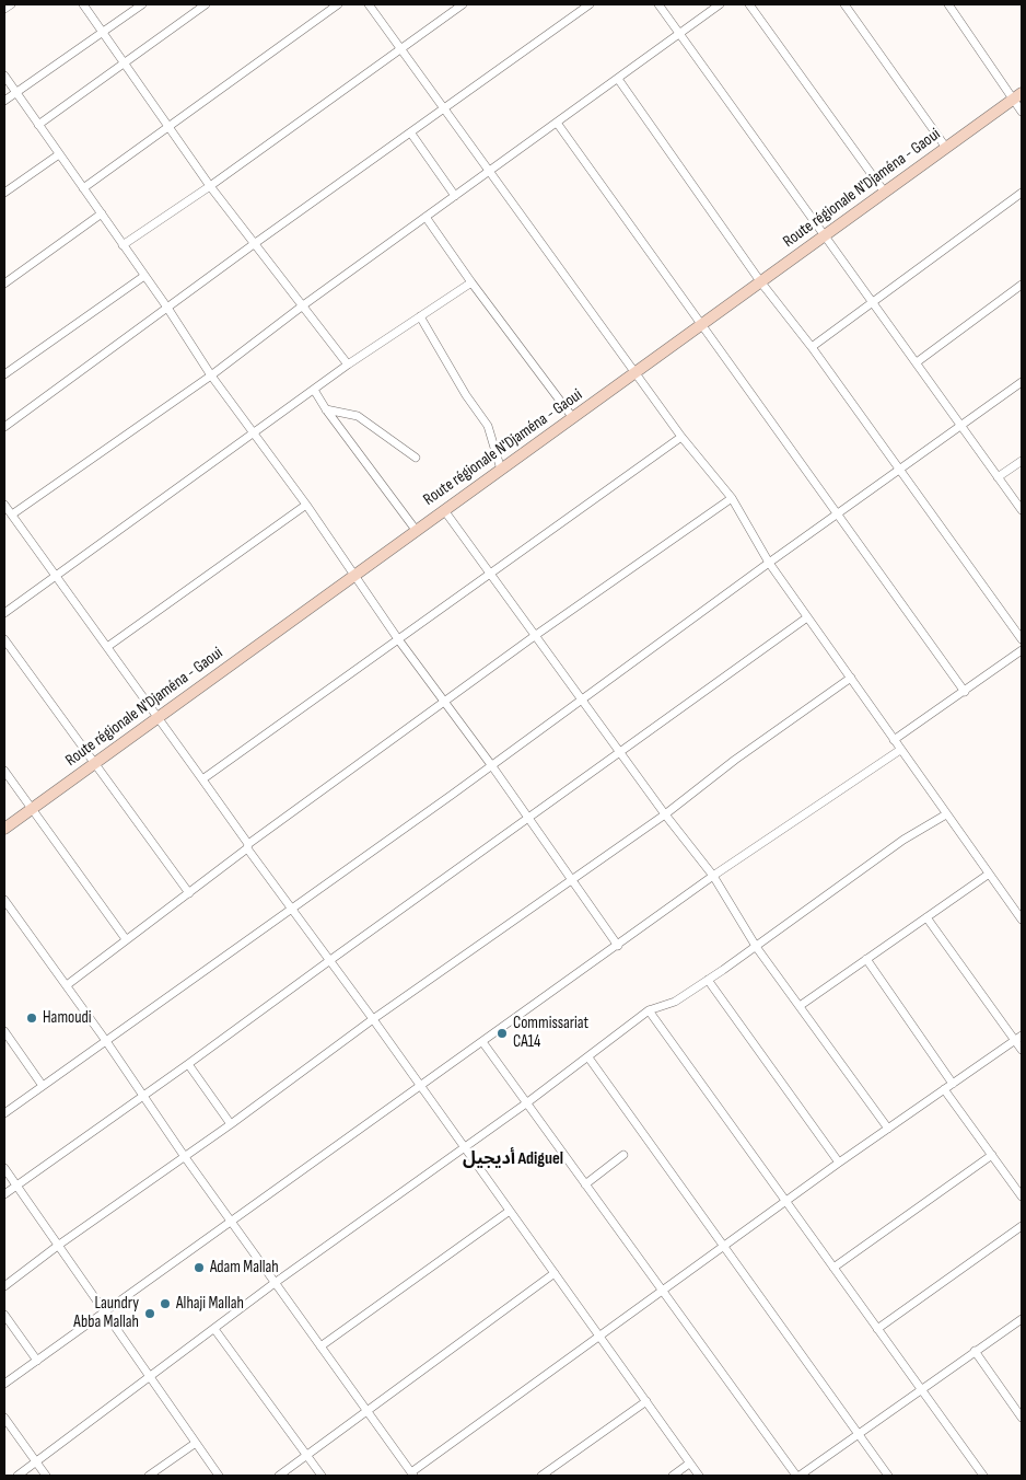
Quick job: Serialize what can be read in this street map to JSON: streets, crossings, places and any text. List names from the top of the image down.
{
  "streets": {
    "street": ["Route régionale N'Djaména - Gaoui"]
  },
  "districts": ["أديجيل Adiguel"],
  "places": [
    "Hamoudi",
    "Commissariat CA14",
    "Adam Mallah",
    "Alhaji Mallah",
    "Laundry Abba Mallah"
  ]
}
